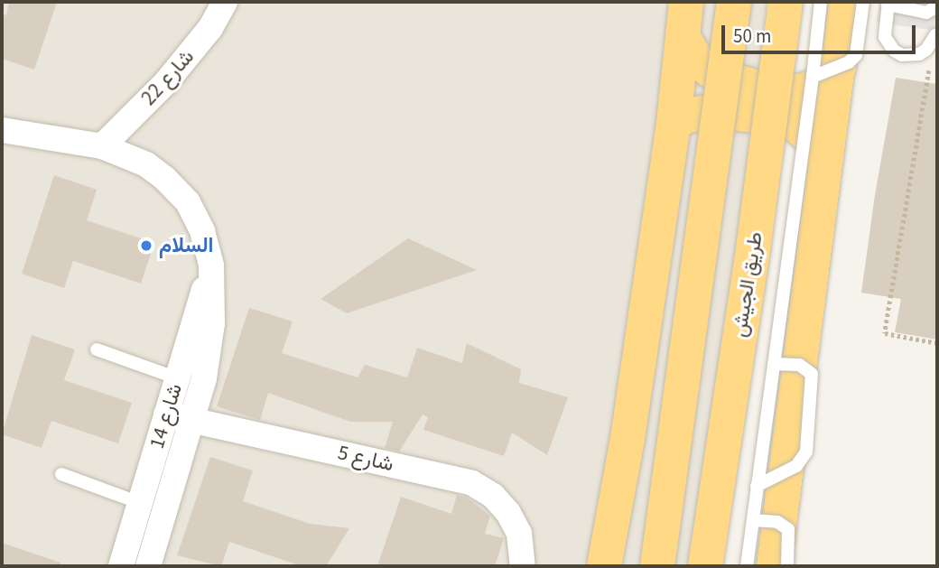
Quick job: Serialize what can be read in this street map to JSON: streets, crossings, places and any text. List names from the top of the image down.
{
  "streets": {
    "highway": ["طريق الجيش"],
    "street": ["شارع 22", "شارع 14", "شارع 5"]
  },
  "crossings": [
    ["شارع 22", "شارع 14"],
    ["شارع 14", "شارع 5"]
  ],
  "places": ["السلام"],
  "scale_bar": "50 m"
}
